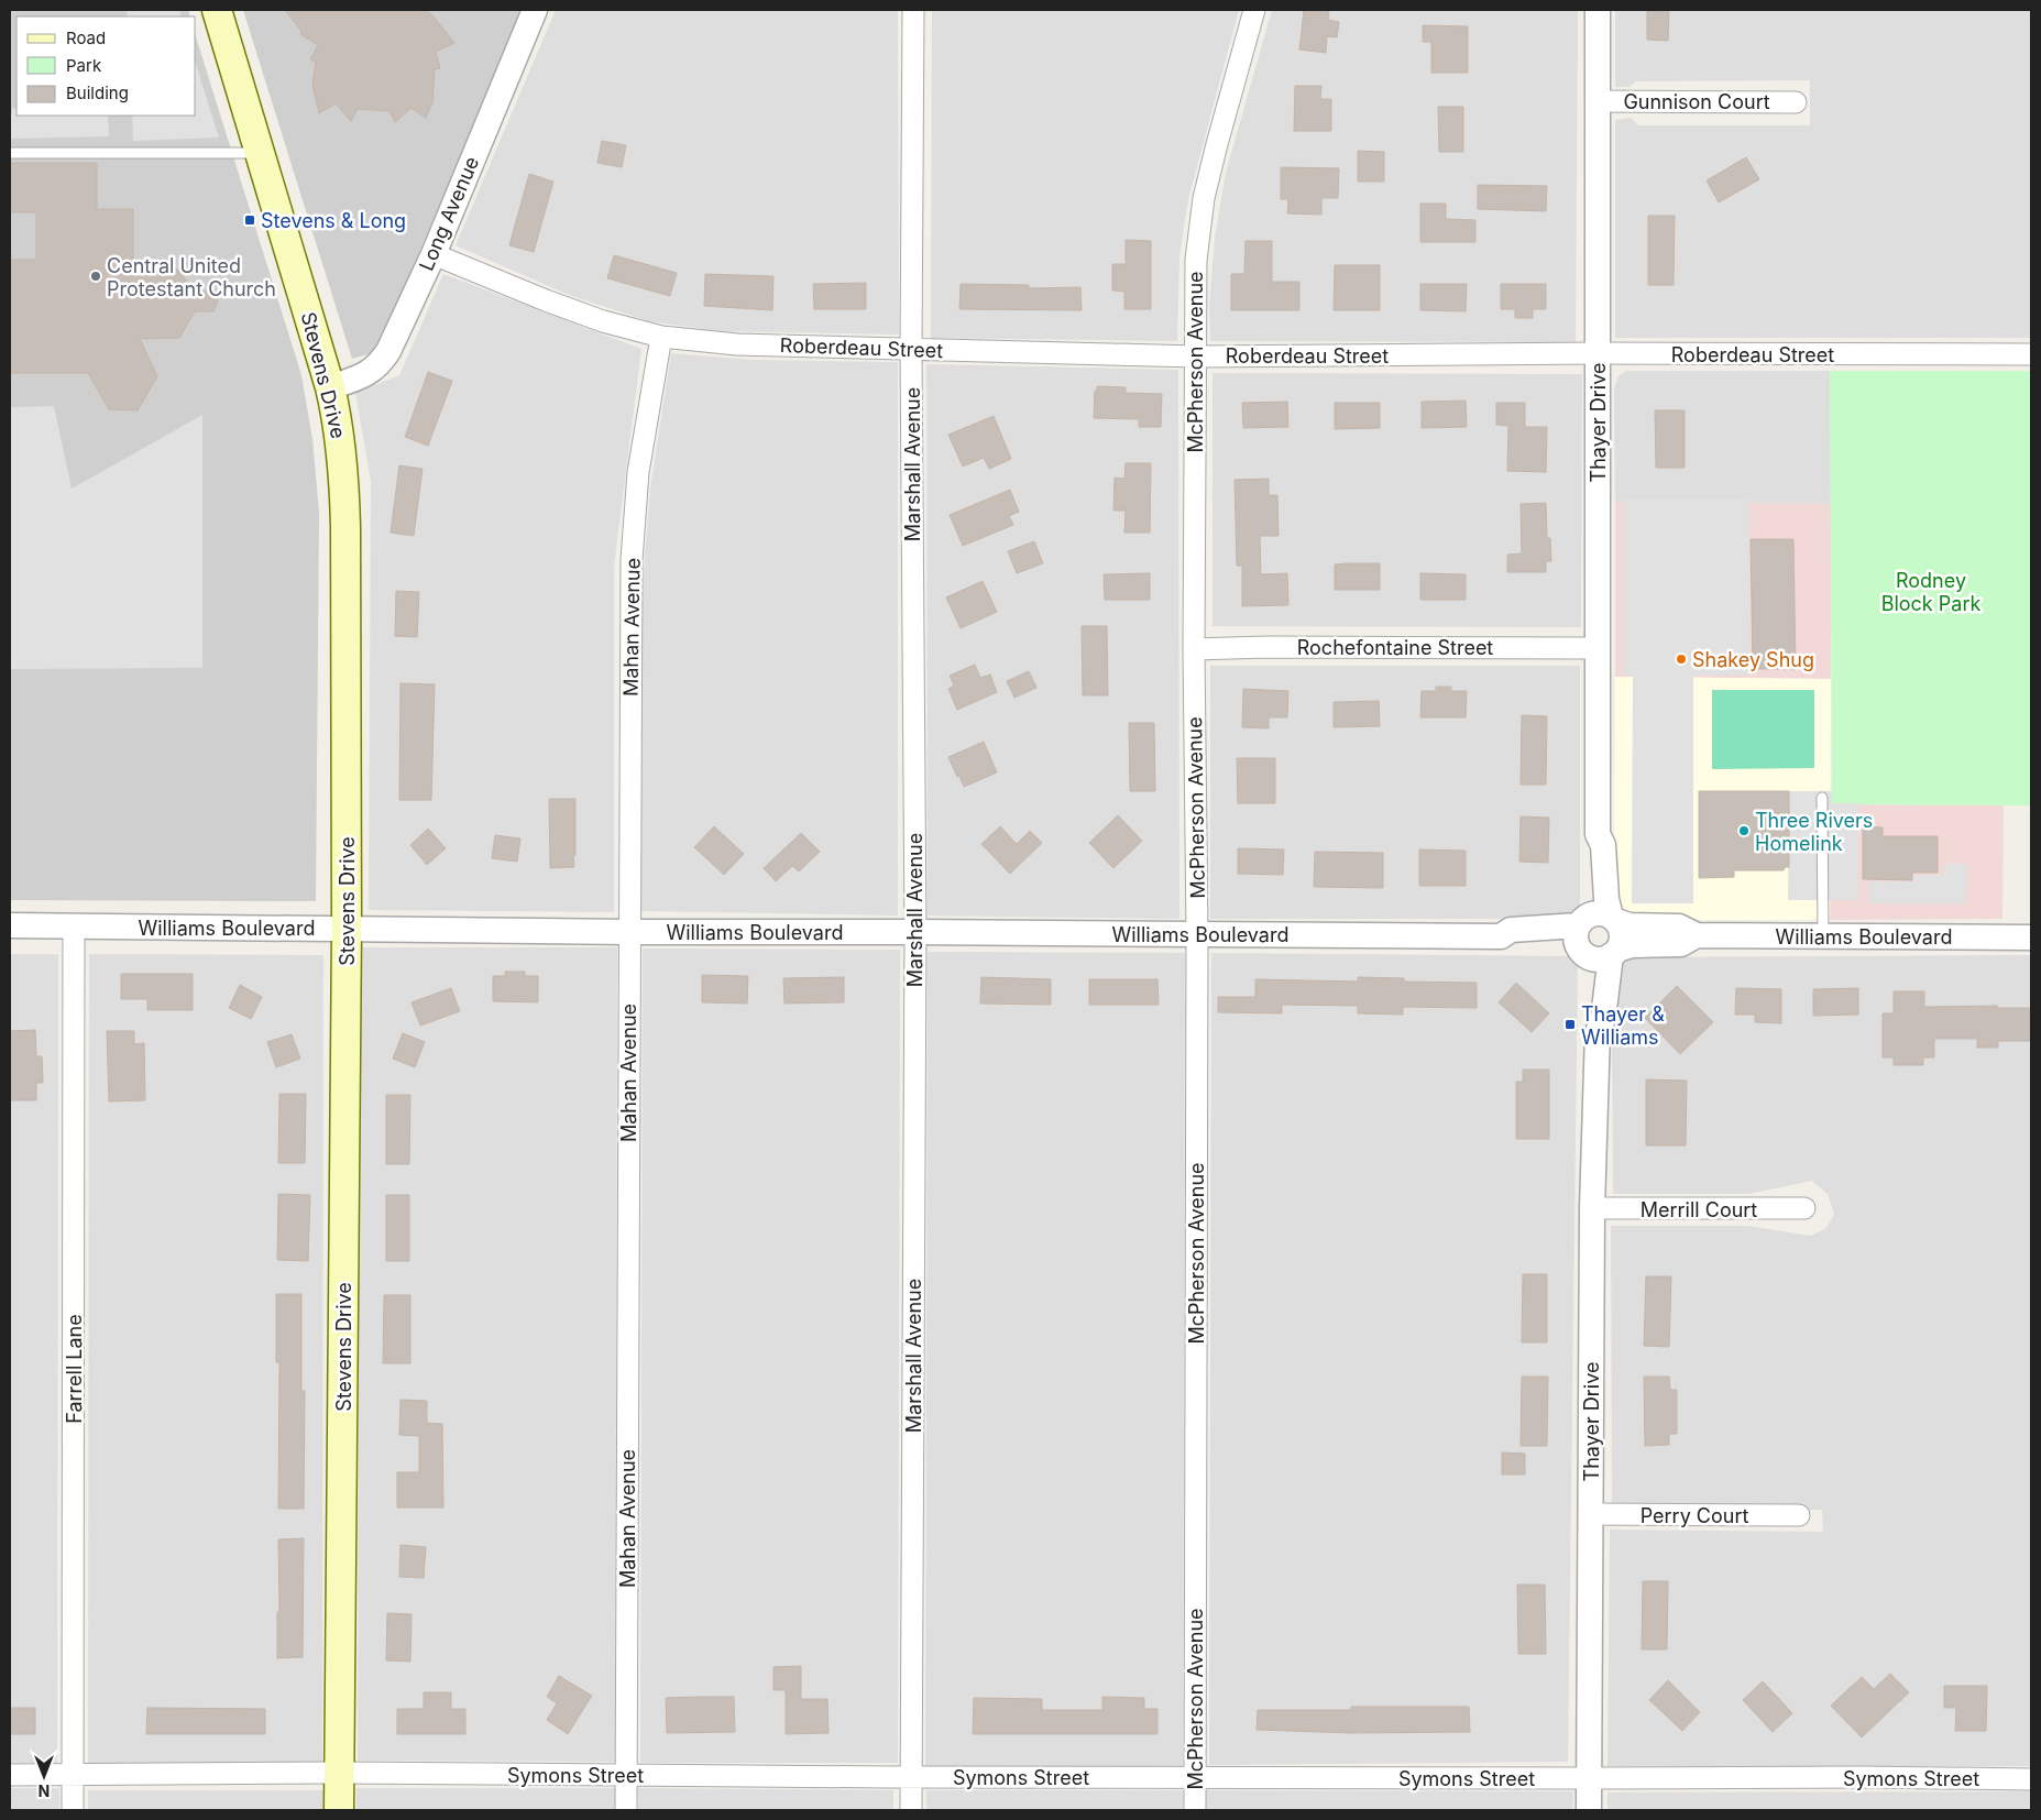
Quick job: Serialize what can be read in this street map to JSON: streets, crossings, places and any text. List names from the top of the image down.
{
  "streets": {
    "main road": ["Stevens Drive"],
    "street": [
      "Gunnison Court",
      "Long Avenue",
      "Roberdeau Street",
      "McPherson Avenue",
      "Thayer Drive",
      "Marshall Avenue",
      "Mahan Avenue",
      "Rochefontaine Street",
      "Williams Boulevard",
      "Merrill Court",
      "Farrell Lane",
      "Perry Court",
      "Symons Street"
    ]
  },
  "crossings": [
    ["Gunnison Court", "Thayer Drive"],
    ["Long Avenue", "Roberdeau Street"],
    ["Long Avenue", "Stevens Drive"],
    ["Roberdeau Street", "McPherson Avenue"],
    ["Roberdeau Street", "Thayer Drive"],
    ["Roberdeau Street", "Marshall Avenue"],
    ["Roberdeau Street", "Mahan Avenue"],
    ["McPherson Avenue", "Rochefontaine Street"],
    ["McPherson Avenue", "Williams Boulevard"],
    ["McPherson Avenue", "Symons Street"],
    ["Stevens Drive", "Williams Boulevard"],
    ["Stevens Drive", "Symons Street"],
    ["Thayer Drive", "Rochefontaine Street"],
    ["Thayer Drive", "Williams Boulevard"],
    ["Thayer Drive", "Merrill Court"],
    ["Thayer Drive", "Perry Court"],
    ["Thayer Drive", "Symons Street"],
    ["Marshall Avenue", "Williams Boulevard"],
    ["Marshall Avenue", "Symons Street"],
    ["Mahan Avenue", "Williams Boulevard"],
    ["Mahan Avenue", "Symons Street"],
    ["Williams Boulevard", "Farrell Lane"],
    ["Farrell Lane", "Symons Street"]
  ],
  "parks": ["Rodney Block Park"],
  "places": {
    "transit": ["Stevens & Long", "Thayer & Williams"],
    "other": ["Central United Protestant Church", "Shakey Shug", "Three Rivers Homelink"]
  },
  "legend": ["Road", "Park", "Building"],
  "north": "bottom"
}
